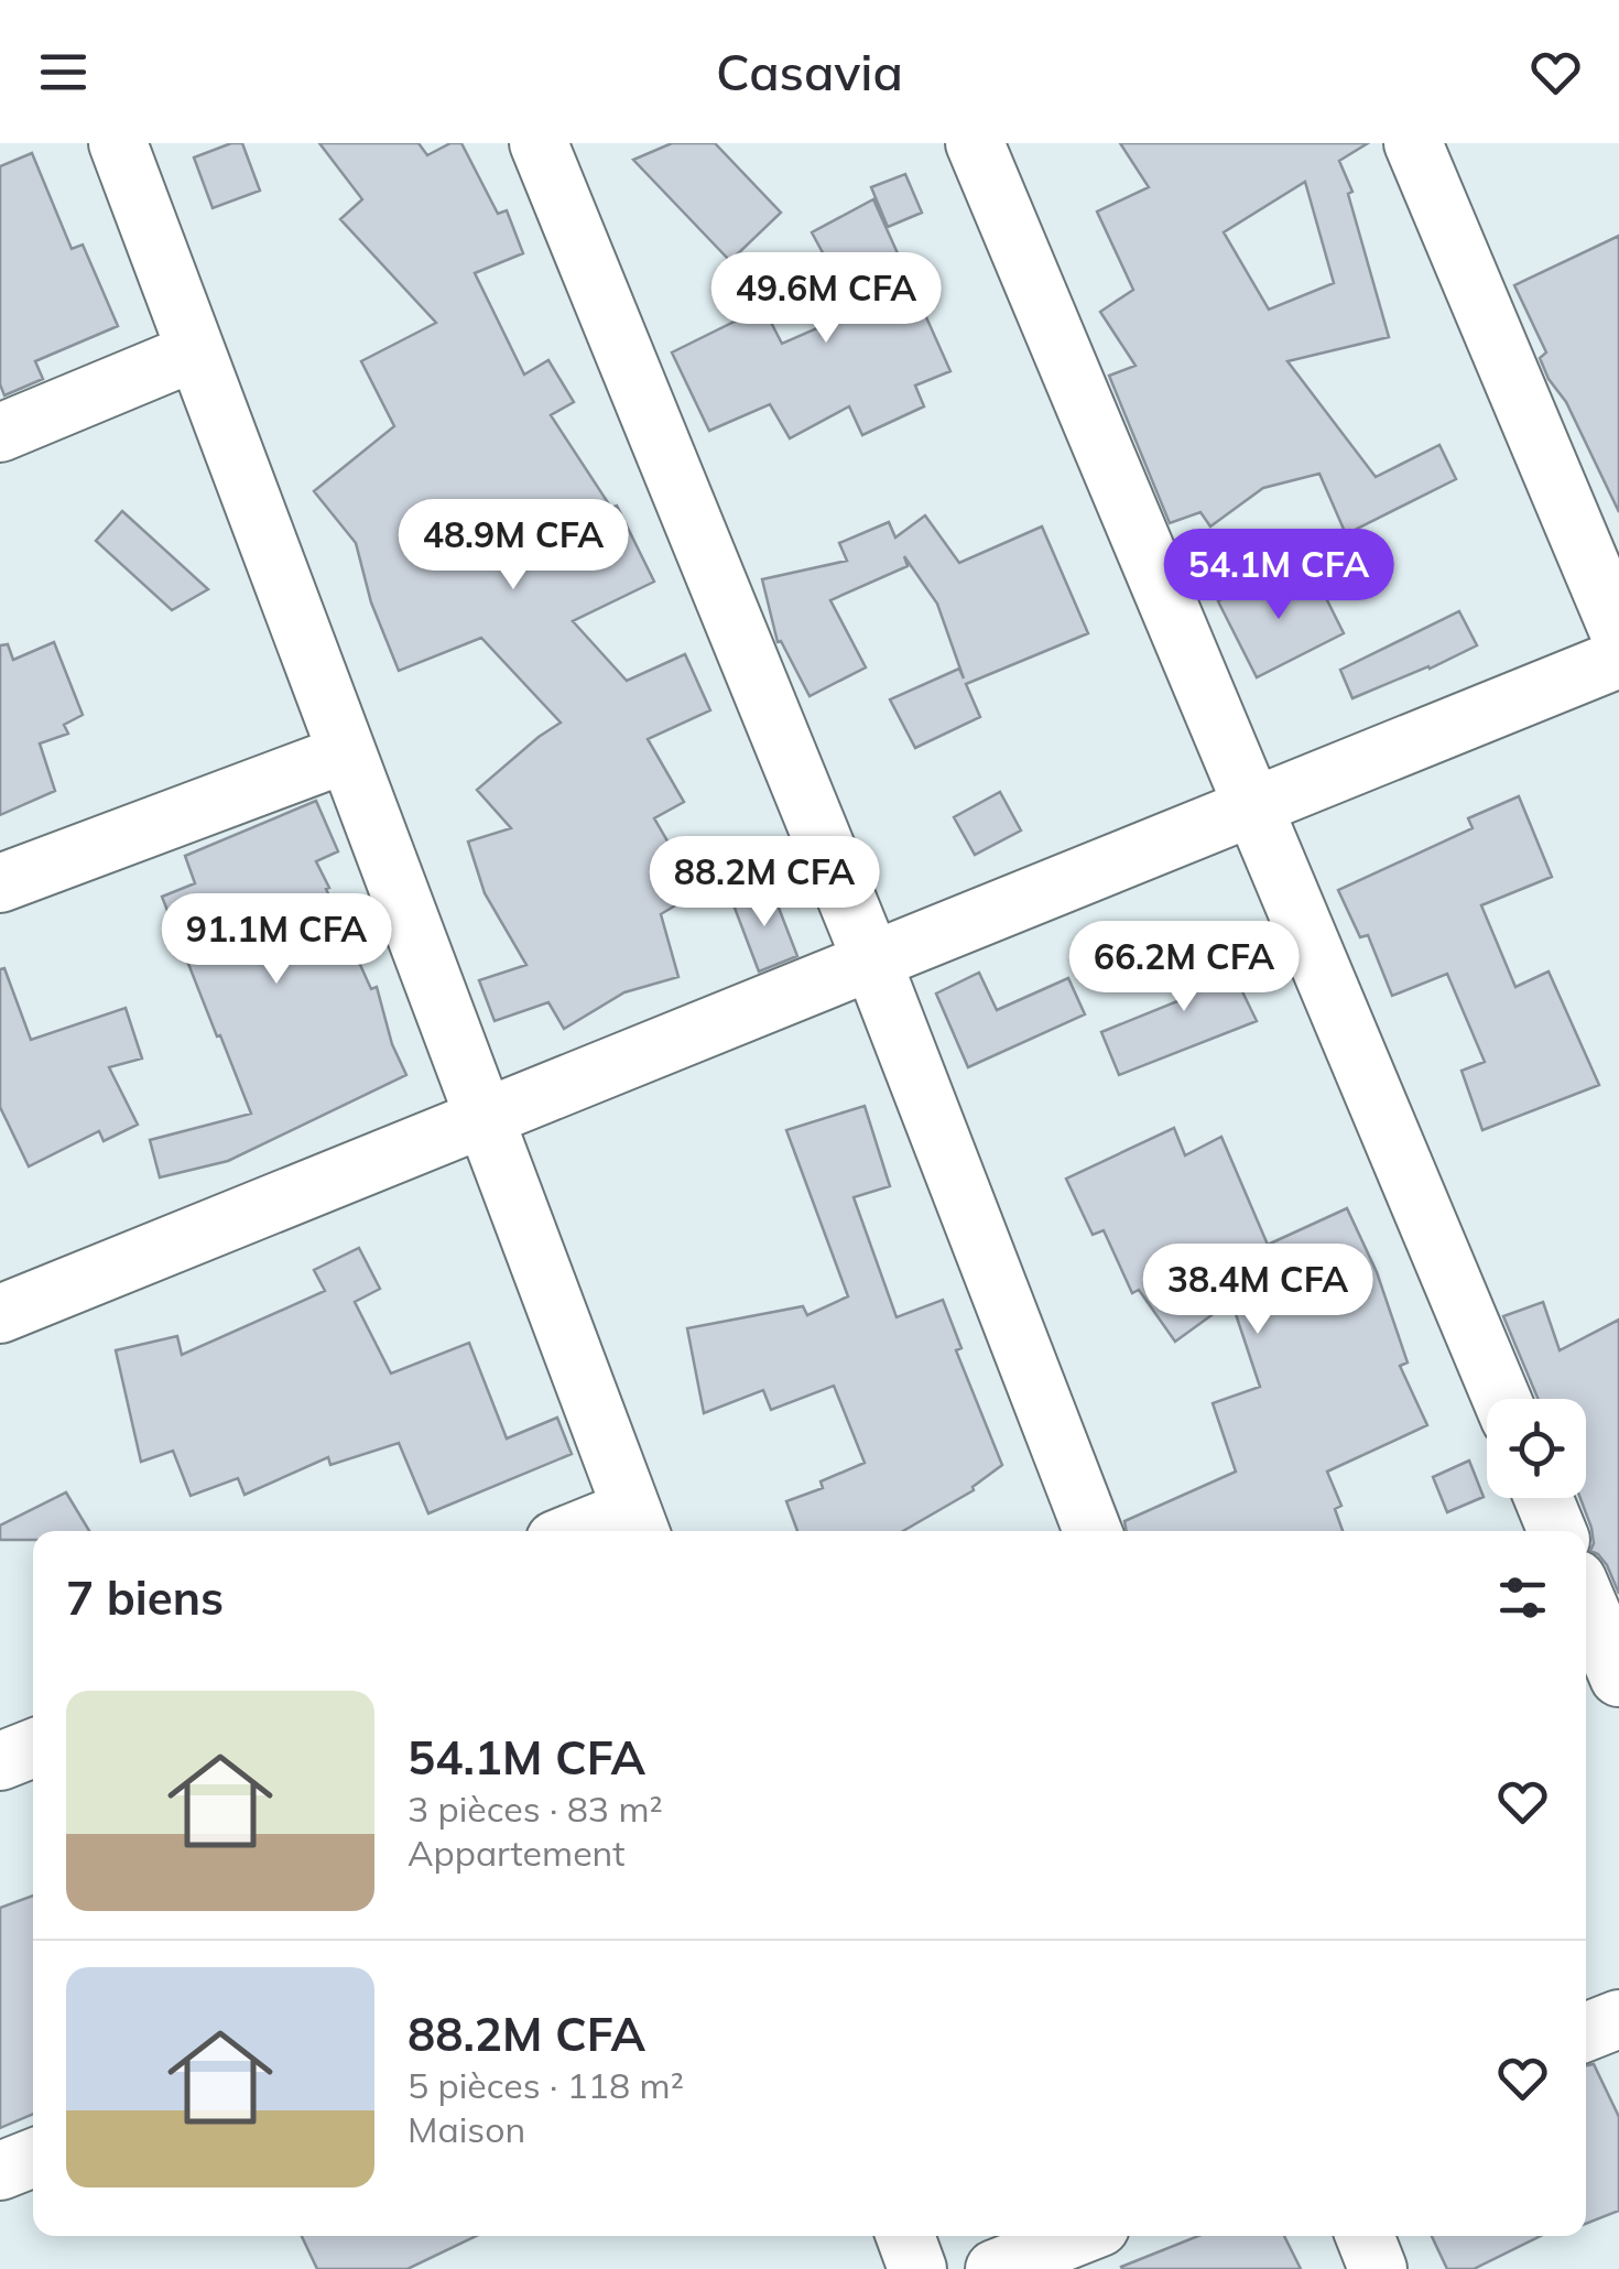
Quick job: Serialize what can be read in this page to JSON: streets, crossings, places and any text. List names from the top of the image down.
{
  "page": {
    "header": "Casavia",
    "price": [
      "49.6M CFA",
      "48.9M CFA",
      "54.1M CFA",
      "88.2M CFA",
      "91.1M CFA",
      "66.2M CFA",
      "38.4M CFA"
    ],
    "heading": "7 biens",
    "list": [
      {
        "name": "54.1M CFA",
        "note": "3 pièces · 83 m² · Appartement"
      },
      {
        "name": "88.2M CFA",
        "note": "5 pièces · 118 m² · Maison"
      }
    ]
  }
}
